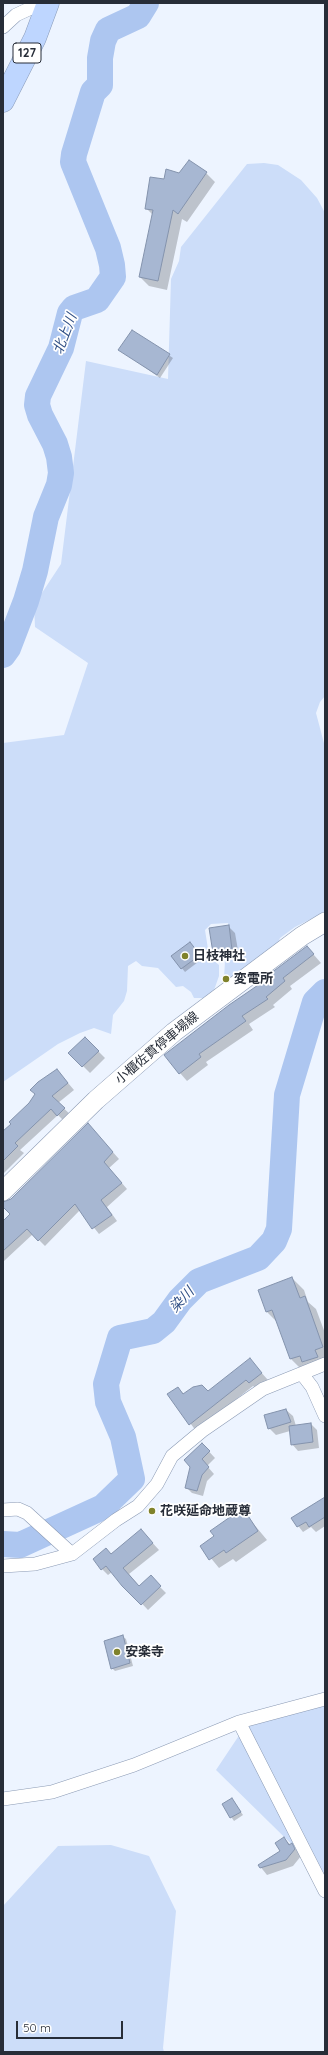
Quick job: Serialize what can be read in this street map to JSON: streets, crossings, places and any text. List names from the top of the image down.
{
  "streets": {
    "highway": ["127"],
    "main road": ["小櫃佐貫停車場線"]
  },
  "water": ["北上川", "染川"],
  "places": [
    "日枝神社",
    "変電所",
    "花咲延命地蔵尊",
    "安楽寺"
  ],
  "scale_bar": "50 m"
}
